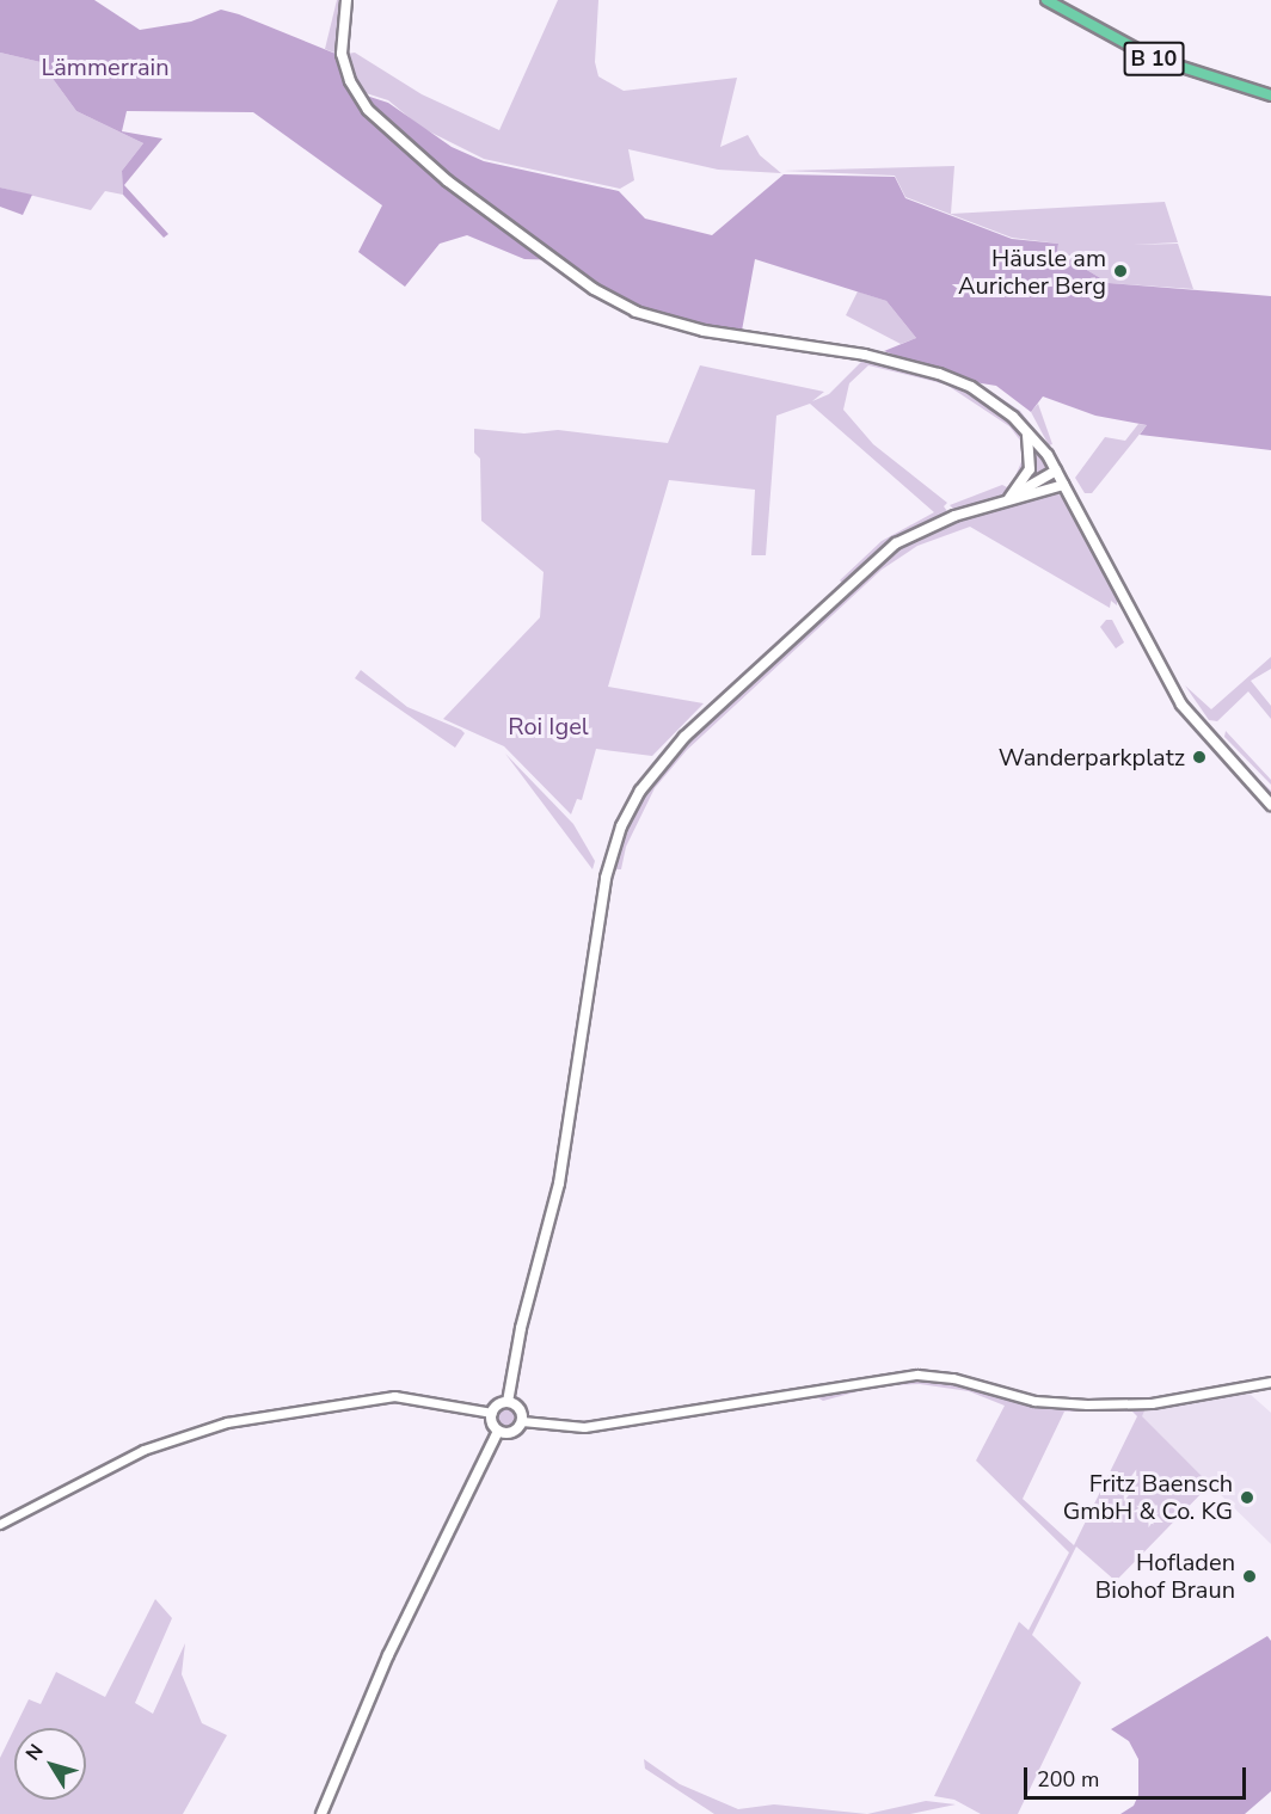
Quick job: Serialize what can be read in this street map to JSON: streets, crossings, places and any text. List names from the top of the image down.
{
  "streets": {
    "main road": ["B 10"]
  },
  "parks": ["Lämmerrain", "Roi Igel"],
  "places": [
    "Häusle am Auricher Berg",
    "Wanderparkplatz",
    "Fritz Baensch GmbH & Co. KG",
    "Hofladen Biohof Braun"
  ],
  "scale_bar": "200 m",
  "north": "top left"
}
